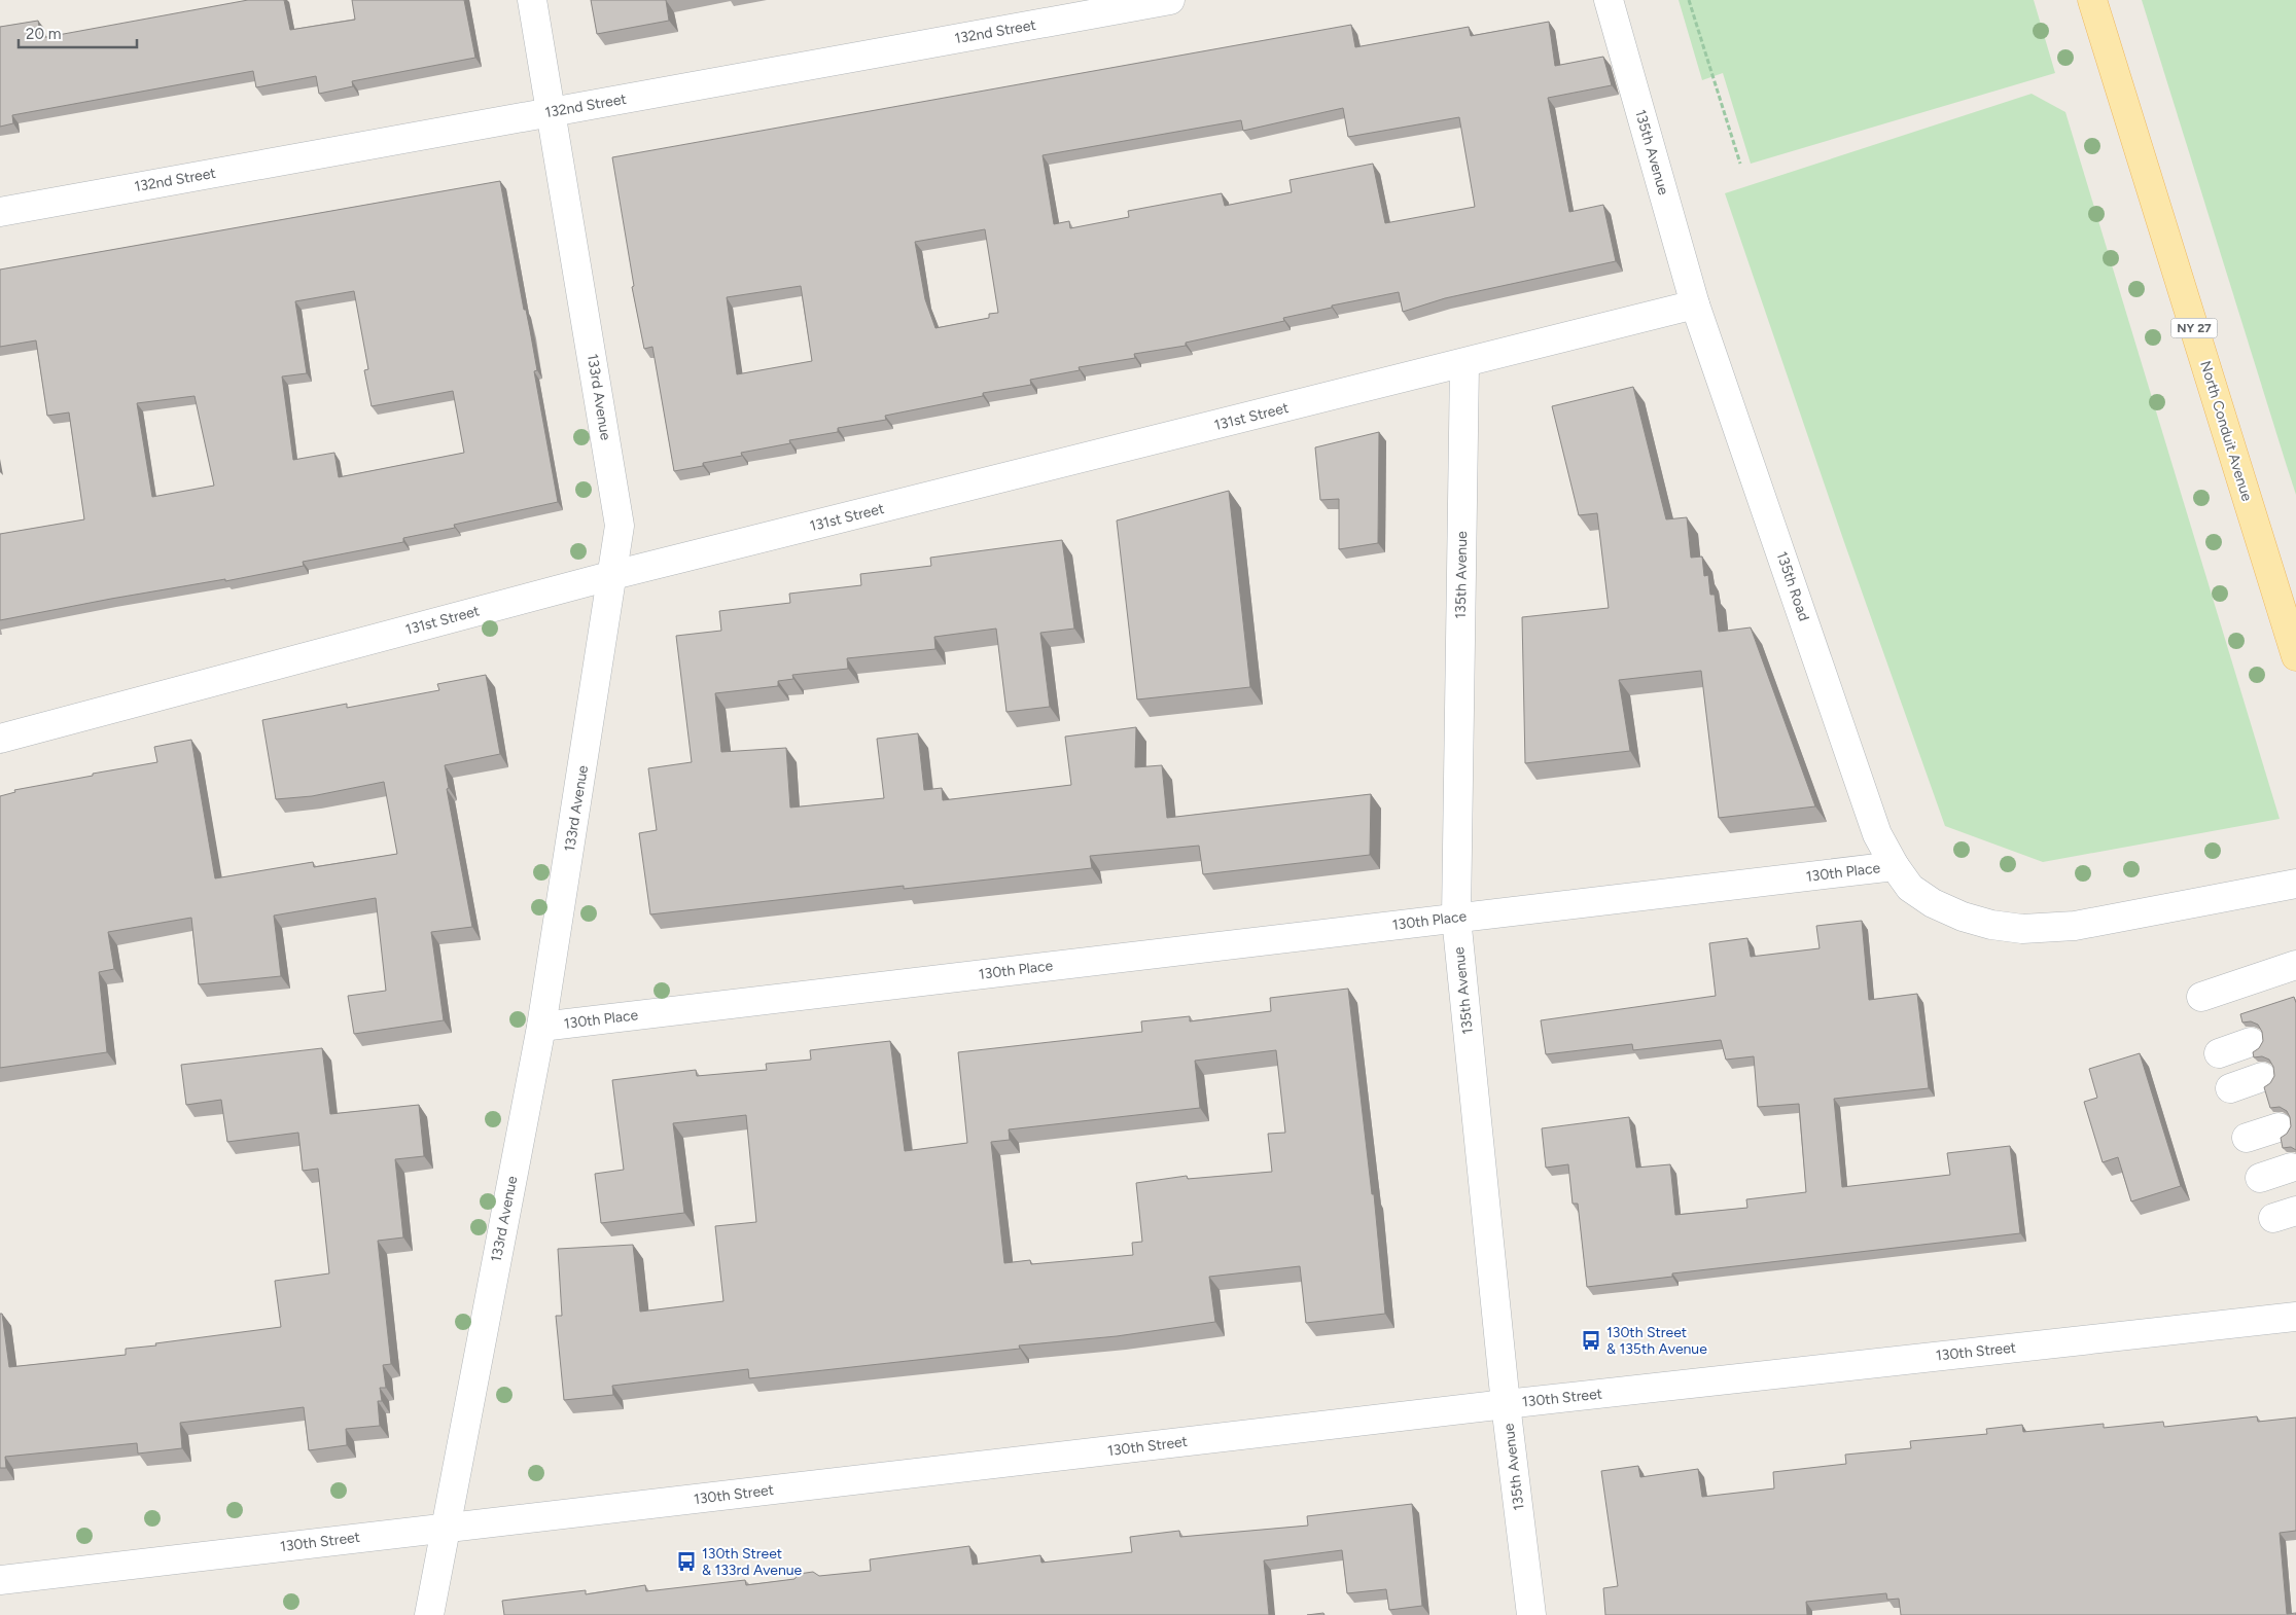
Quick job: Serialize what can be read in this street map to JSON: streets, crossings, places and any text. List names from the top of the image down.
{
  "streets": {
    "main road": ["NY 27", "North Conduit Avenue"],
    "street": [
      "132nd Street",
      "135th Avenue",
      "133rd Avenue",
      "131st Street",
      "135th Road",
      "130th Place",
      "130th Street"
    ]
  },
  "crossings": [
    ["132nd Street", "133rd Avenue"],
    ["135th Avenue", "131st Street"],
    ["135th Avenue", "135th Road"],
    ["135th Avenue", "130th Place"],
    ["135th Avenue", "130th Street"],
    ["133rd Avenue", "131st Street"],
    ["133rd Avenue", "130th Place"],
    ["133rd Avenue", "130th Street"],
    ["131st Street", "135th Road"],
    ["135th Road", "130th Place"]
  ],
  "places": {
    "bus stop": ["130th Street & 135th Avenue", "130th Street & 133rd Avenue"]
  },
  "scale_bar": "20 m"
}
